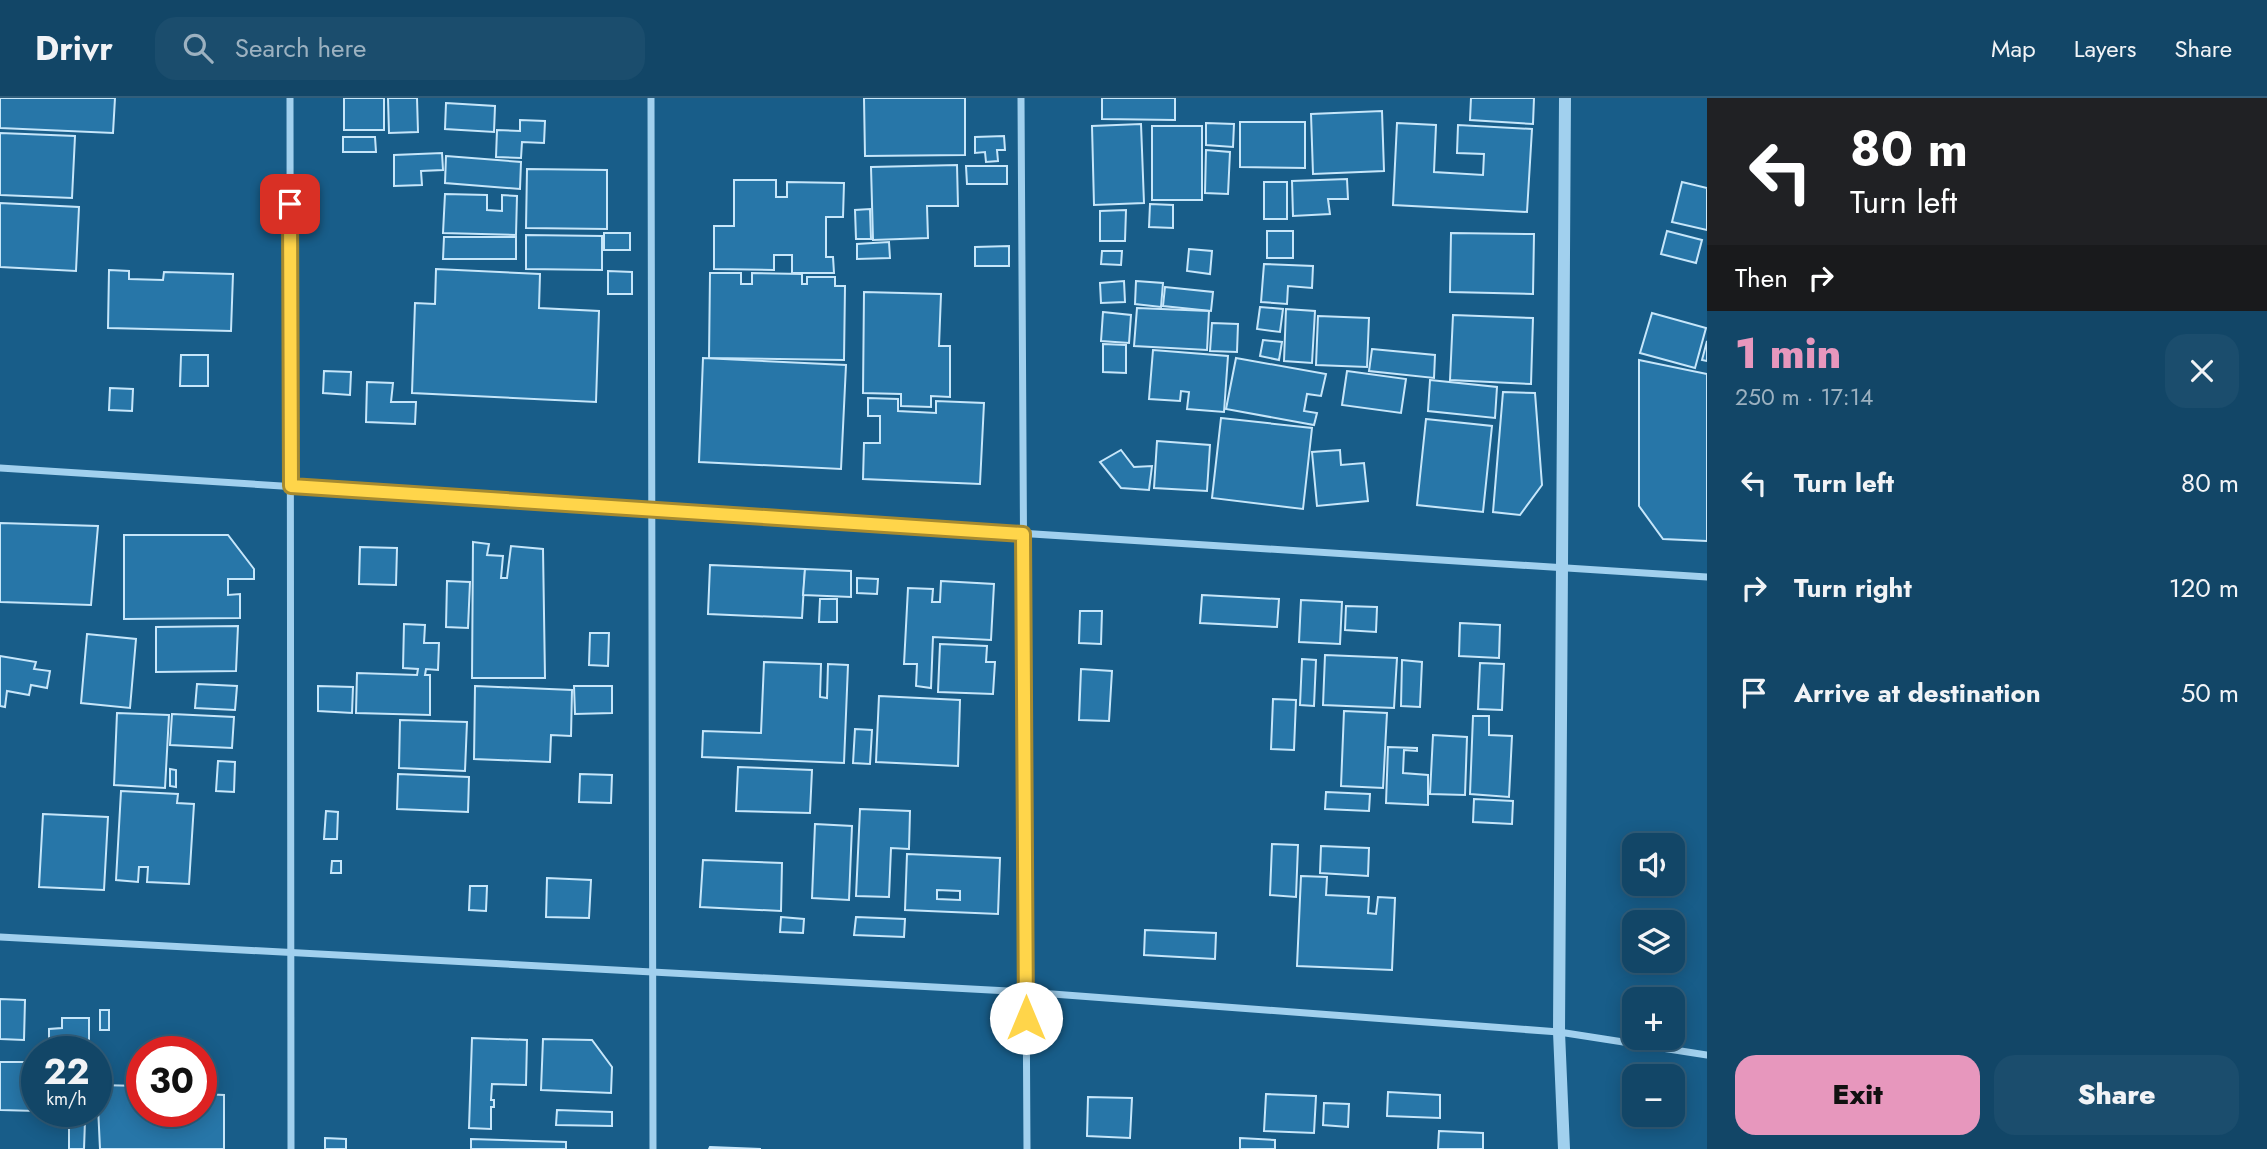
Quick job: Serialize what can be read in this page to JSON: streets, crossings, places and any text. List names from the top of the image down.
{
  "page": {
    "header": "Drivr",
    "search": "Search here",
    "nav": ["Map", "Layers", "Share"],
    "turn": ["80 m", "Turn left"],
    "then": "Then",
    "heading": ["1 min", "250 m · 17:14"],
    "list": [
      {
        "name": "Turn left",
        "value": "80 m"
      },
      {
        "name": "Turn right",
        "value": "120 m"
      },
      {
        "name": "Arrive at destination",
        "value": "50 m"
      }
    ],
    "map_buttons": ["+", "−"],
    "speed": "22 km/h",
    "limit": "30",
    "buttons": ["Exit", "Share"]
  }
}
